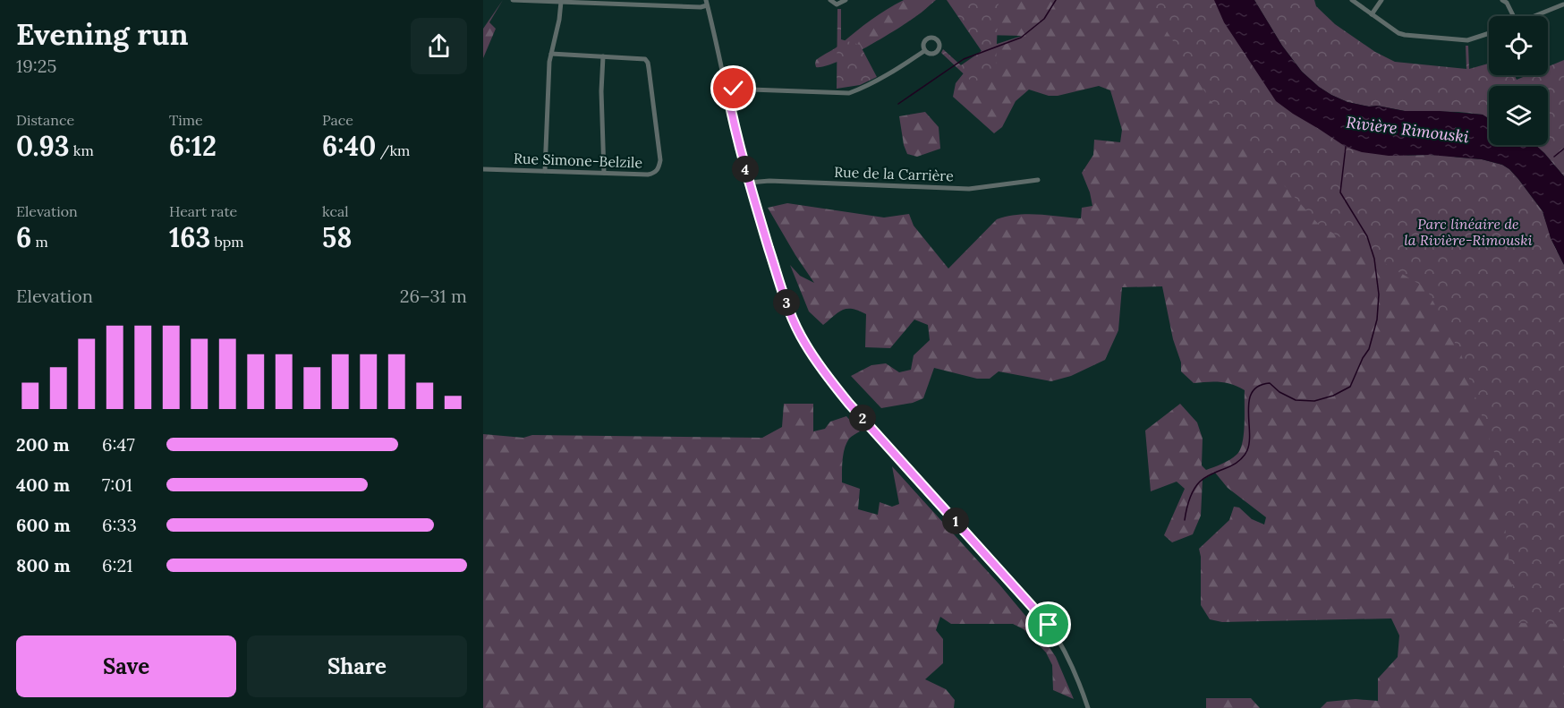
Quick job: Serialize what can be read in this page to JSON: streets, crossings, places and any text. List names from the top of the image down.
{
  "streets": {
    "street": ["Rue Simone-Belzile", "Rue de la Carrière"]
  },
  "water": ["Rivière Rimouski"],
  "parks": ["Parc linéaire de la Rivière-Rimouski"],
  "page": {
    "heading": ["Evening run", "19:25"],
    "stats": [
      ["Distance", "0.93 km"],
      ["Time", "6:12"],
      ["Pace", "6:40 /km"],
      ["Elevation", "6 m"],
      ["Heart rate", "163 bpm"],
      ["kcal", "58"]
    ],
    "pins": [
      "4",
      "3",
      "2",
      "1"
    ],
    "chart": ["Elevation", "26–31 m"],
    "list": [
      {
        "name": "200 m",
        "note": "6:47"
      },
      {
        "name": "400 m",
        "note": "7:01"
      },
      {
        "name": "600 m",
        "note": "6:33"
      },
      {
        "name": "800 m",
        "note": "6:21"
      }
    ],
    "buttons": ["Save", "Share"]
  }
}
